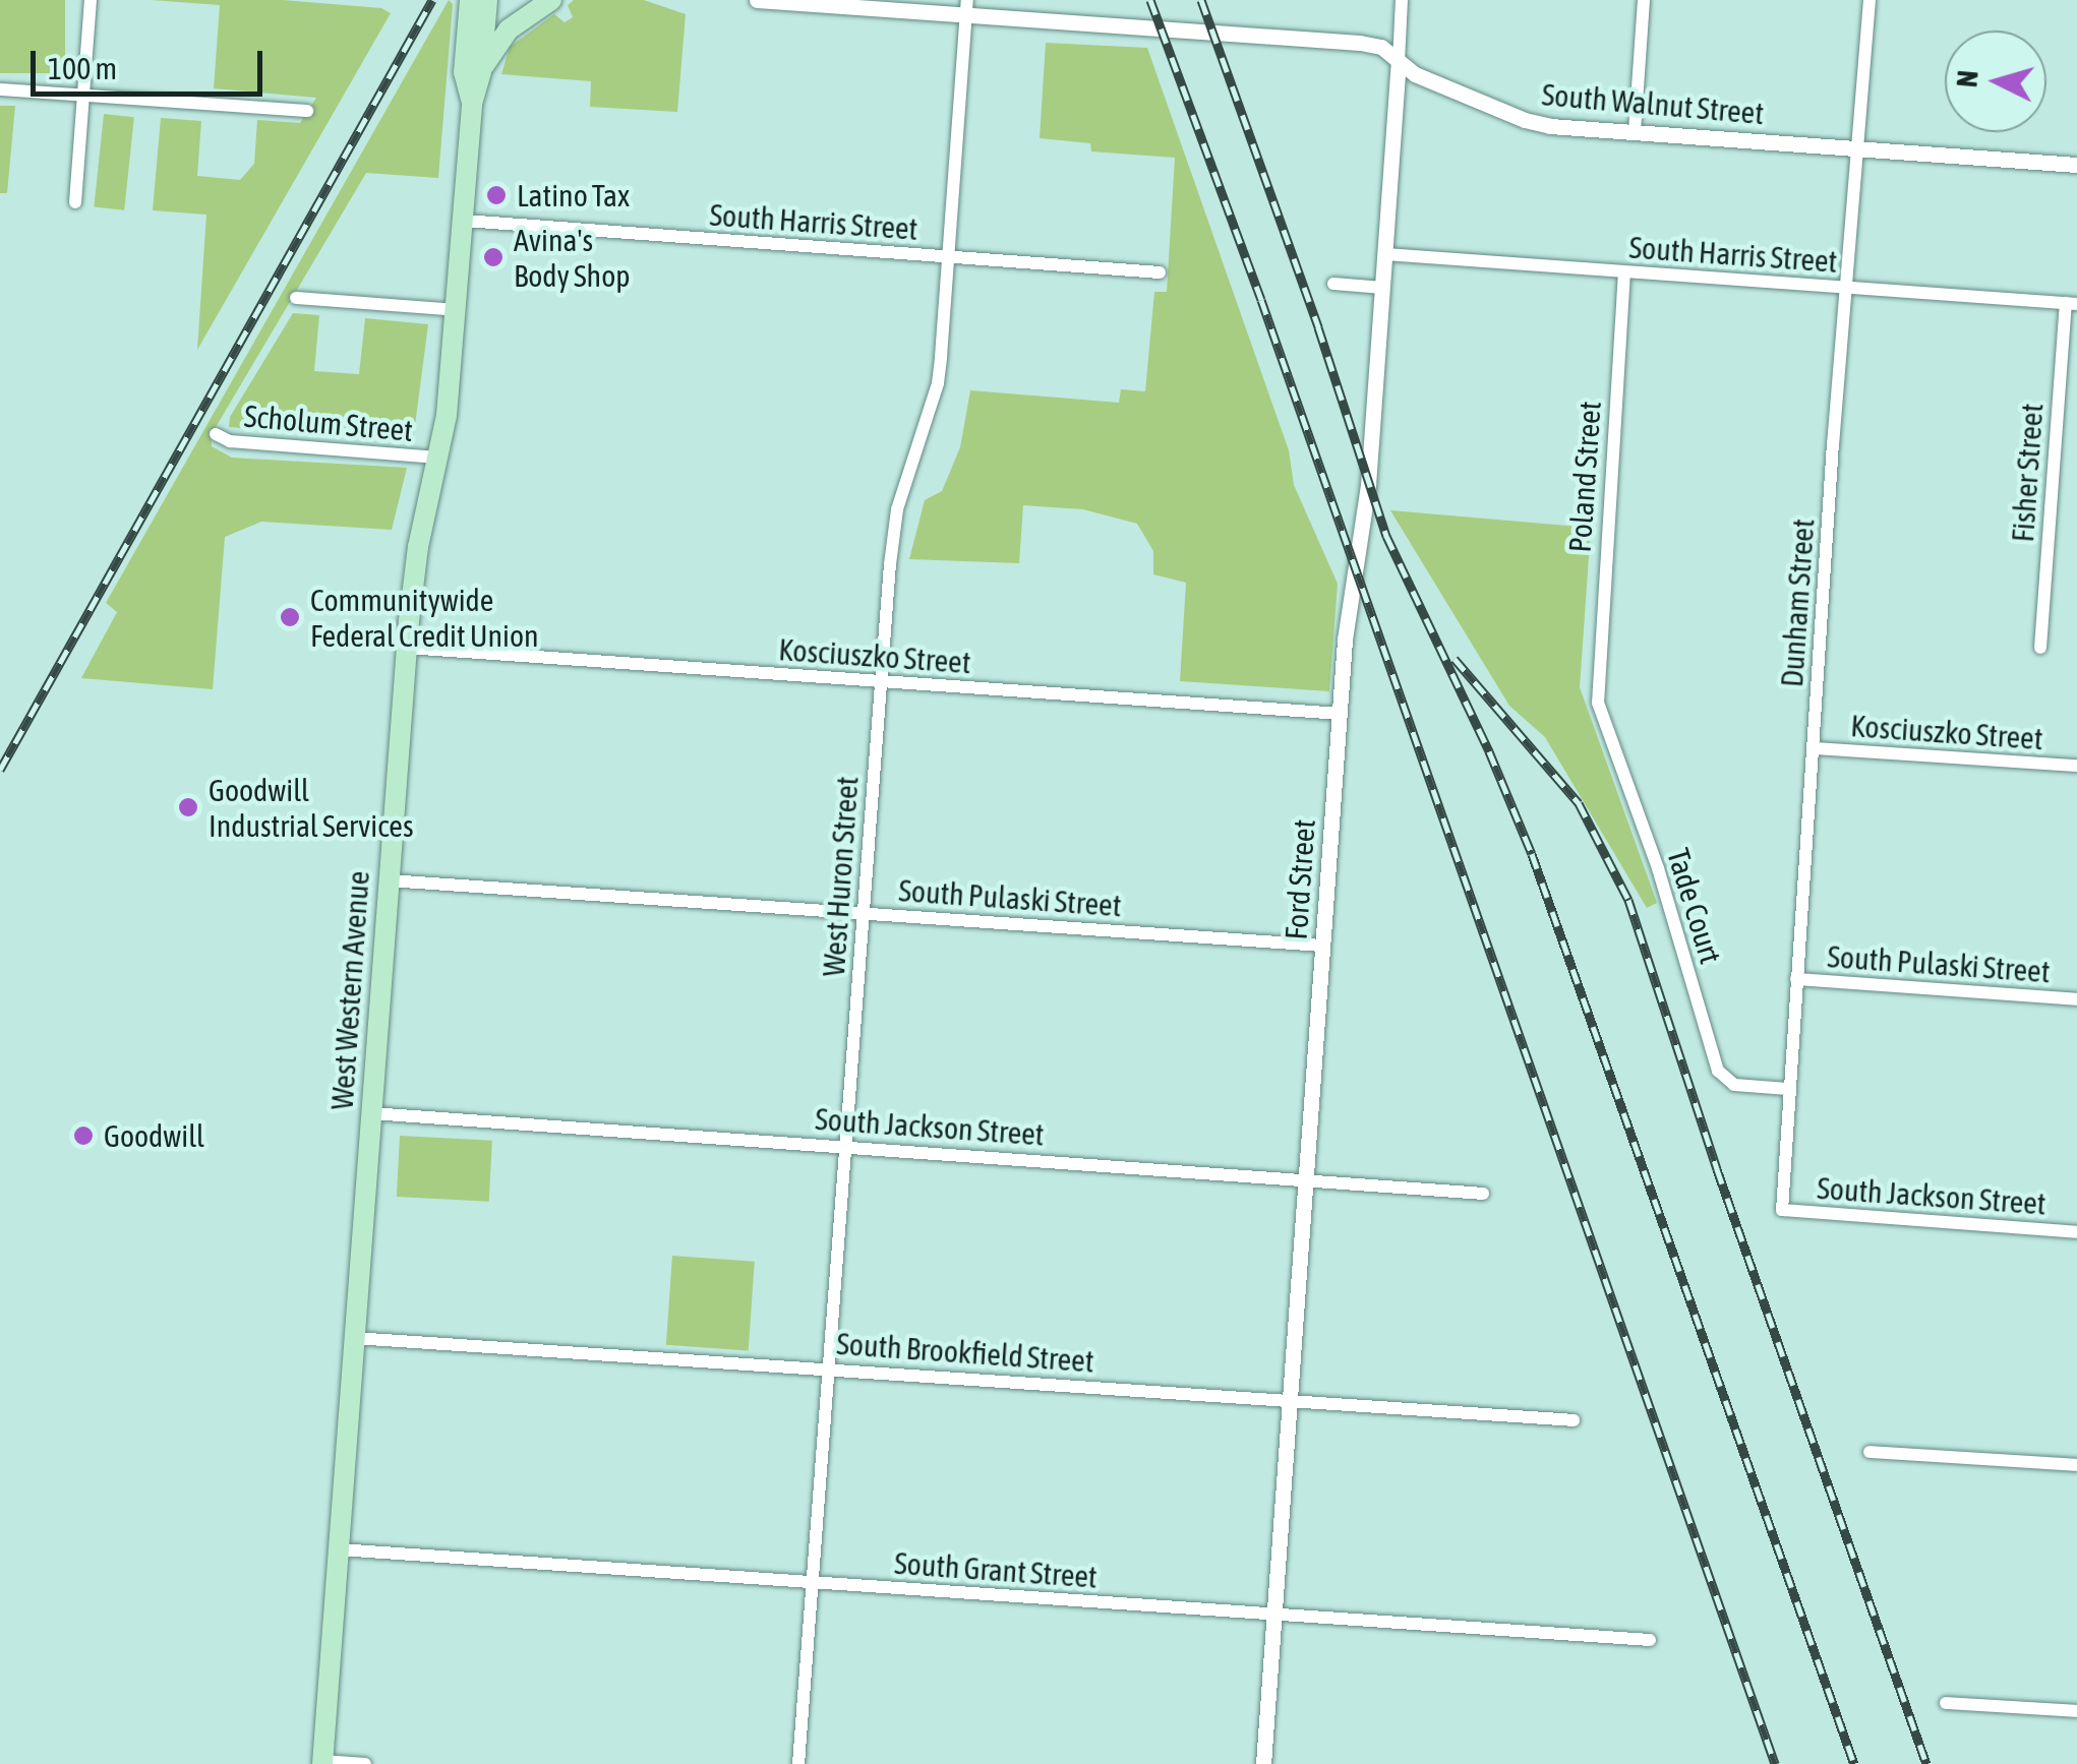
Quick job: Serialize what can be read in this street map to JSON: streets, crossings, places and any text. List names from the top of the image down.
{
  "streets": {
    "main road": ["West Western Avenue"],
    "street": [
      "South Walnut Street",
      "South Harris Street",
      "Scholum Street",
      "Fisher Street",
      "Poland Street",
      "Dunham Street",
      "Kosciuszko Street",
      "West Huron Street",
      "Ford Street",
      "South Pulaski Street",
      "Tade Court",
      "South Jackson Street",
      "South Brookfield Street",
      "South Grant Street"
    ]
  },
  "crossings": [
    ["South Walnut Street", "Dunham Street"],
    ["South Walnut Street", "West Huron Street"],
    ["South Walnut Street", "Ford Street"],
    ["South Harris Street", "Fisher Street"],
    ["South Harris Street", "Poland Street"],
    ["South Harris Street", "Dunham Street"],
    ["South Harris Street", "West Huron Street"],
    ["South Harris Street", "Ford Street"],
    ["South Harris Street", "West Western Avenue"],
    ["Scholum Street", "West Western Avenue"],
    ["Poland Street", "Tade Court"],
    ["Dunham Street", "Kosciuszko Street"],
    ["Dunham Street", "South Pulaski Street"],
    ["Dunham Street", "Tade Court"],
    ["Dunham Street", "South Jackson Street"],
    ["Kosciuszko Street", "West Huron Street"],
    ["Kosciuszko Street", "Ford Street"],
    ["Kosciuszko Street", "West Western Avenue"],
    ["West Huron Street", "South Pulaski Street"],
    ["West Huron Street", "South Jackson Street"],
    ["West Huron Street", "South Brookfield Street"],
    ["West Huron Street", "South Grant Street"],
    ["Ford Street", "South Pulaski Street"],
    ["Ford Street", "South Jackson Street"],
    ["Ford Street", "South Brookfield Street"],
    ["Ford Street", "South Grant Street"],
    ["South Pulaski Street", "West Western Avenue"],
    ["West Western Avenue", "South Jackson Street"],
    ["West Western Avenue", "South Brookfield Street"],
    ["West Western Avenue", "South Grant Street"]
  ],
  "places": [
    "Latino Tax",
    "Avina's Body Shop",
    "Communitywide Federal Credit Union",
    "Goodwill Industrial Services",
    "Goodwill"
  ],
  "scale_bar": "100 m",
  "north": "left"
}
